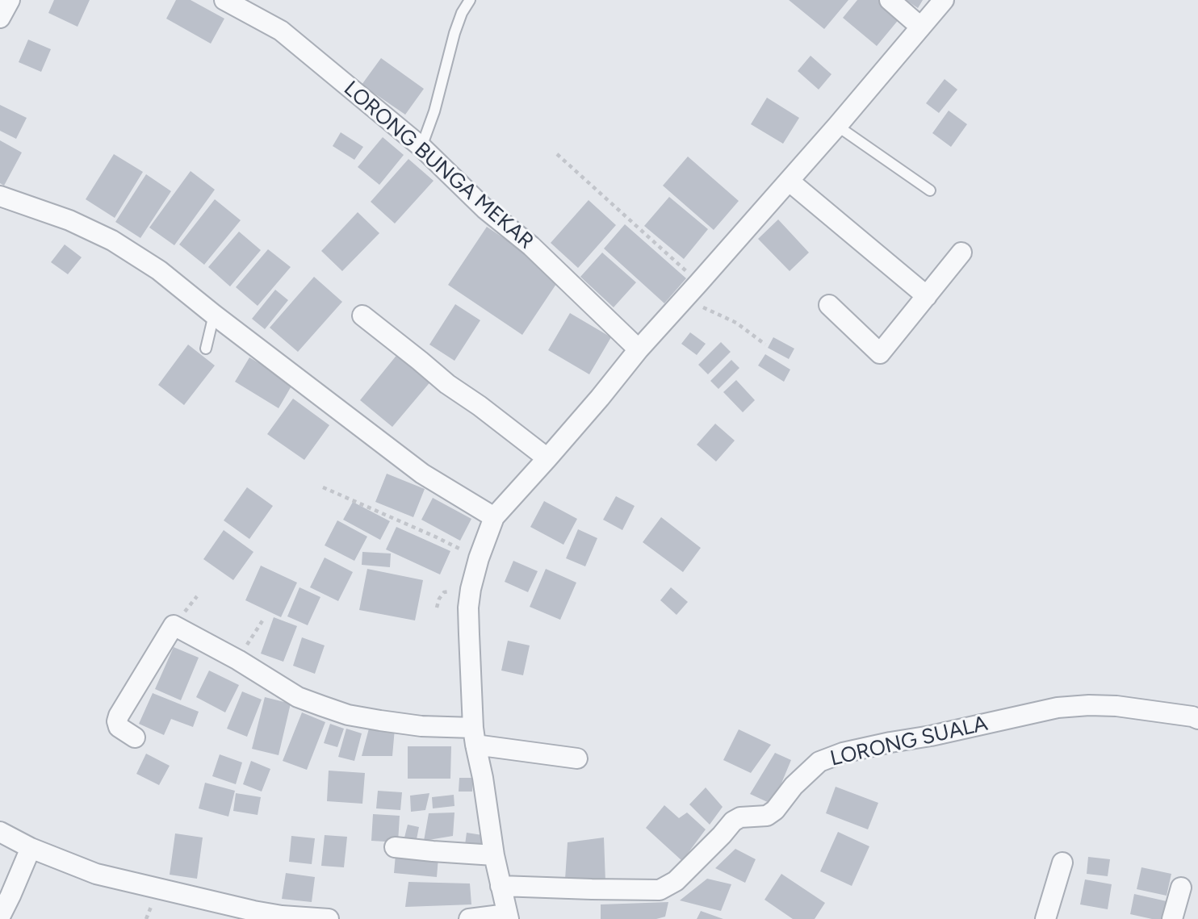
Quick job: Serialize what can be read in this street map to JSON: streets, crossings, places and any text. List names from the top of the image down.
{
  "streets": {
    "street": ["LORONG BUNGA MEKAR", "LORONG SUALA"]
  }
}
